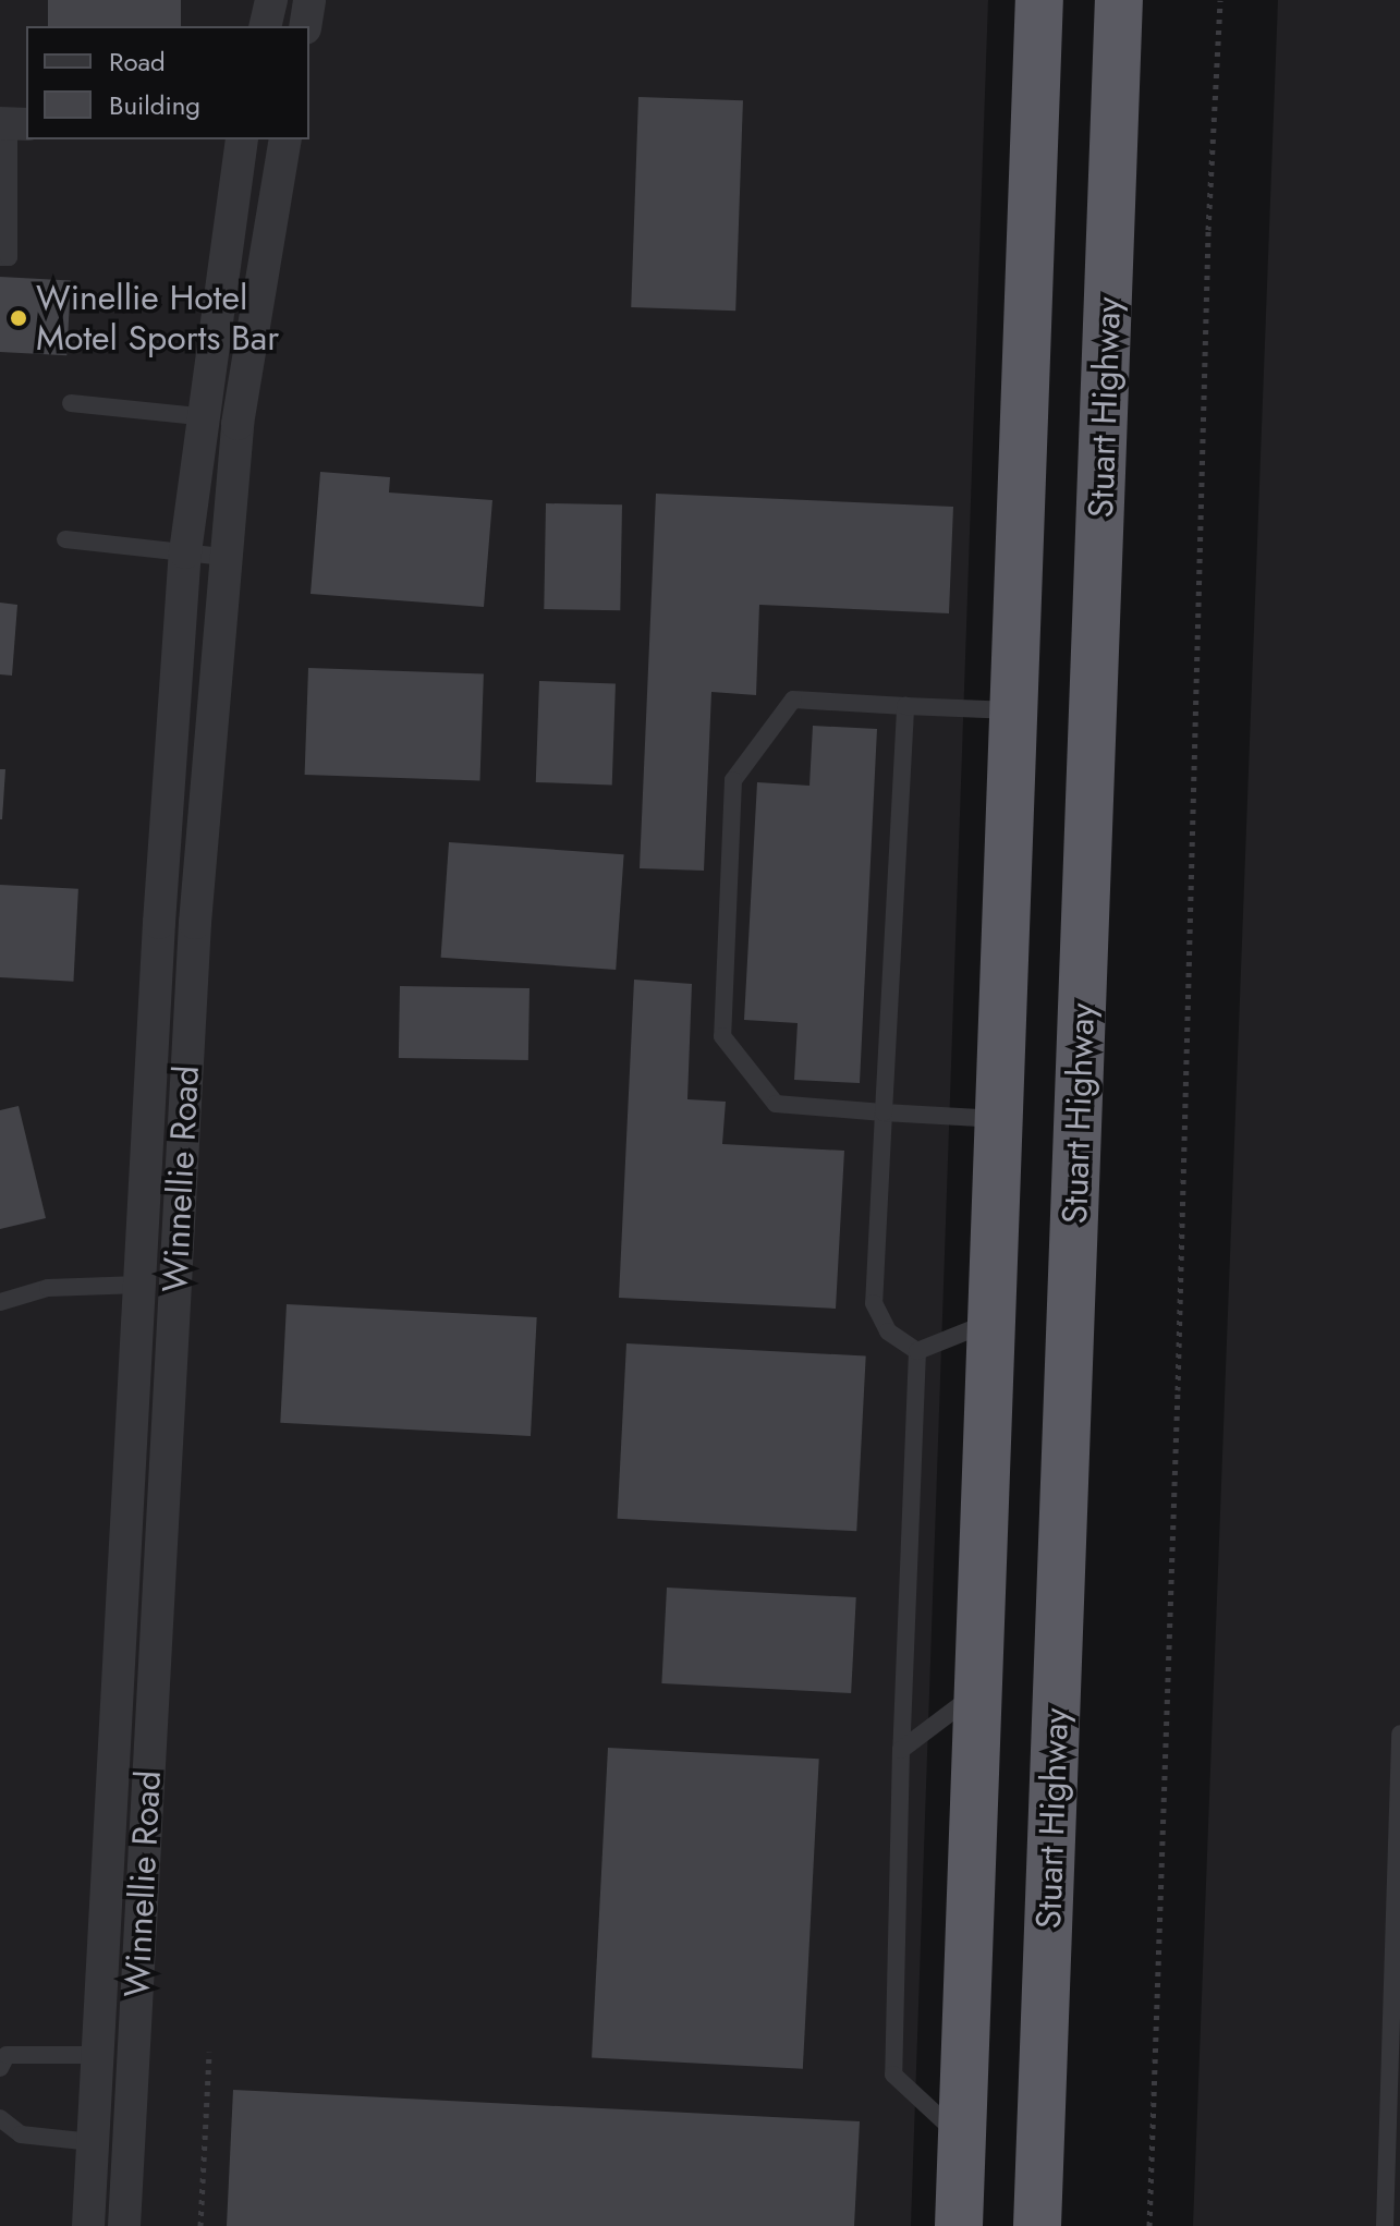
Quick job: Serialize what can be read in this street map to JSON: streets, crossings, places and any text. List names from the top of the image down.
{
  "streets": {
    "highway": ["Stuart Highway"],
    "street": ["Winnellie Road"]
  },
  "places": ["Winellie Hotel Motel Sports Bar"],
  "legend": ["Road", "Building"]
}
